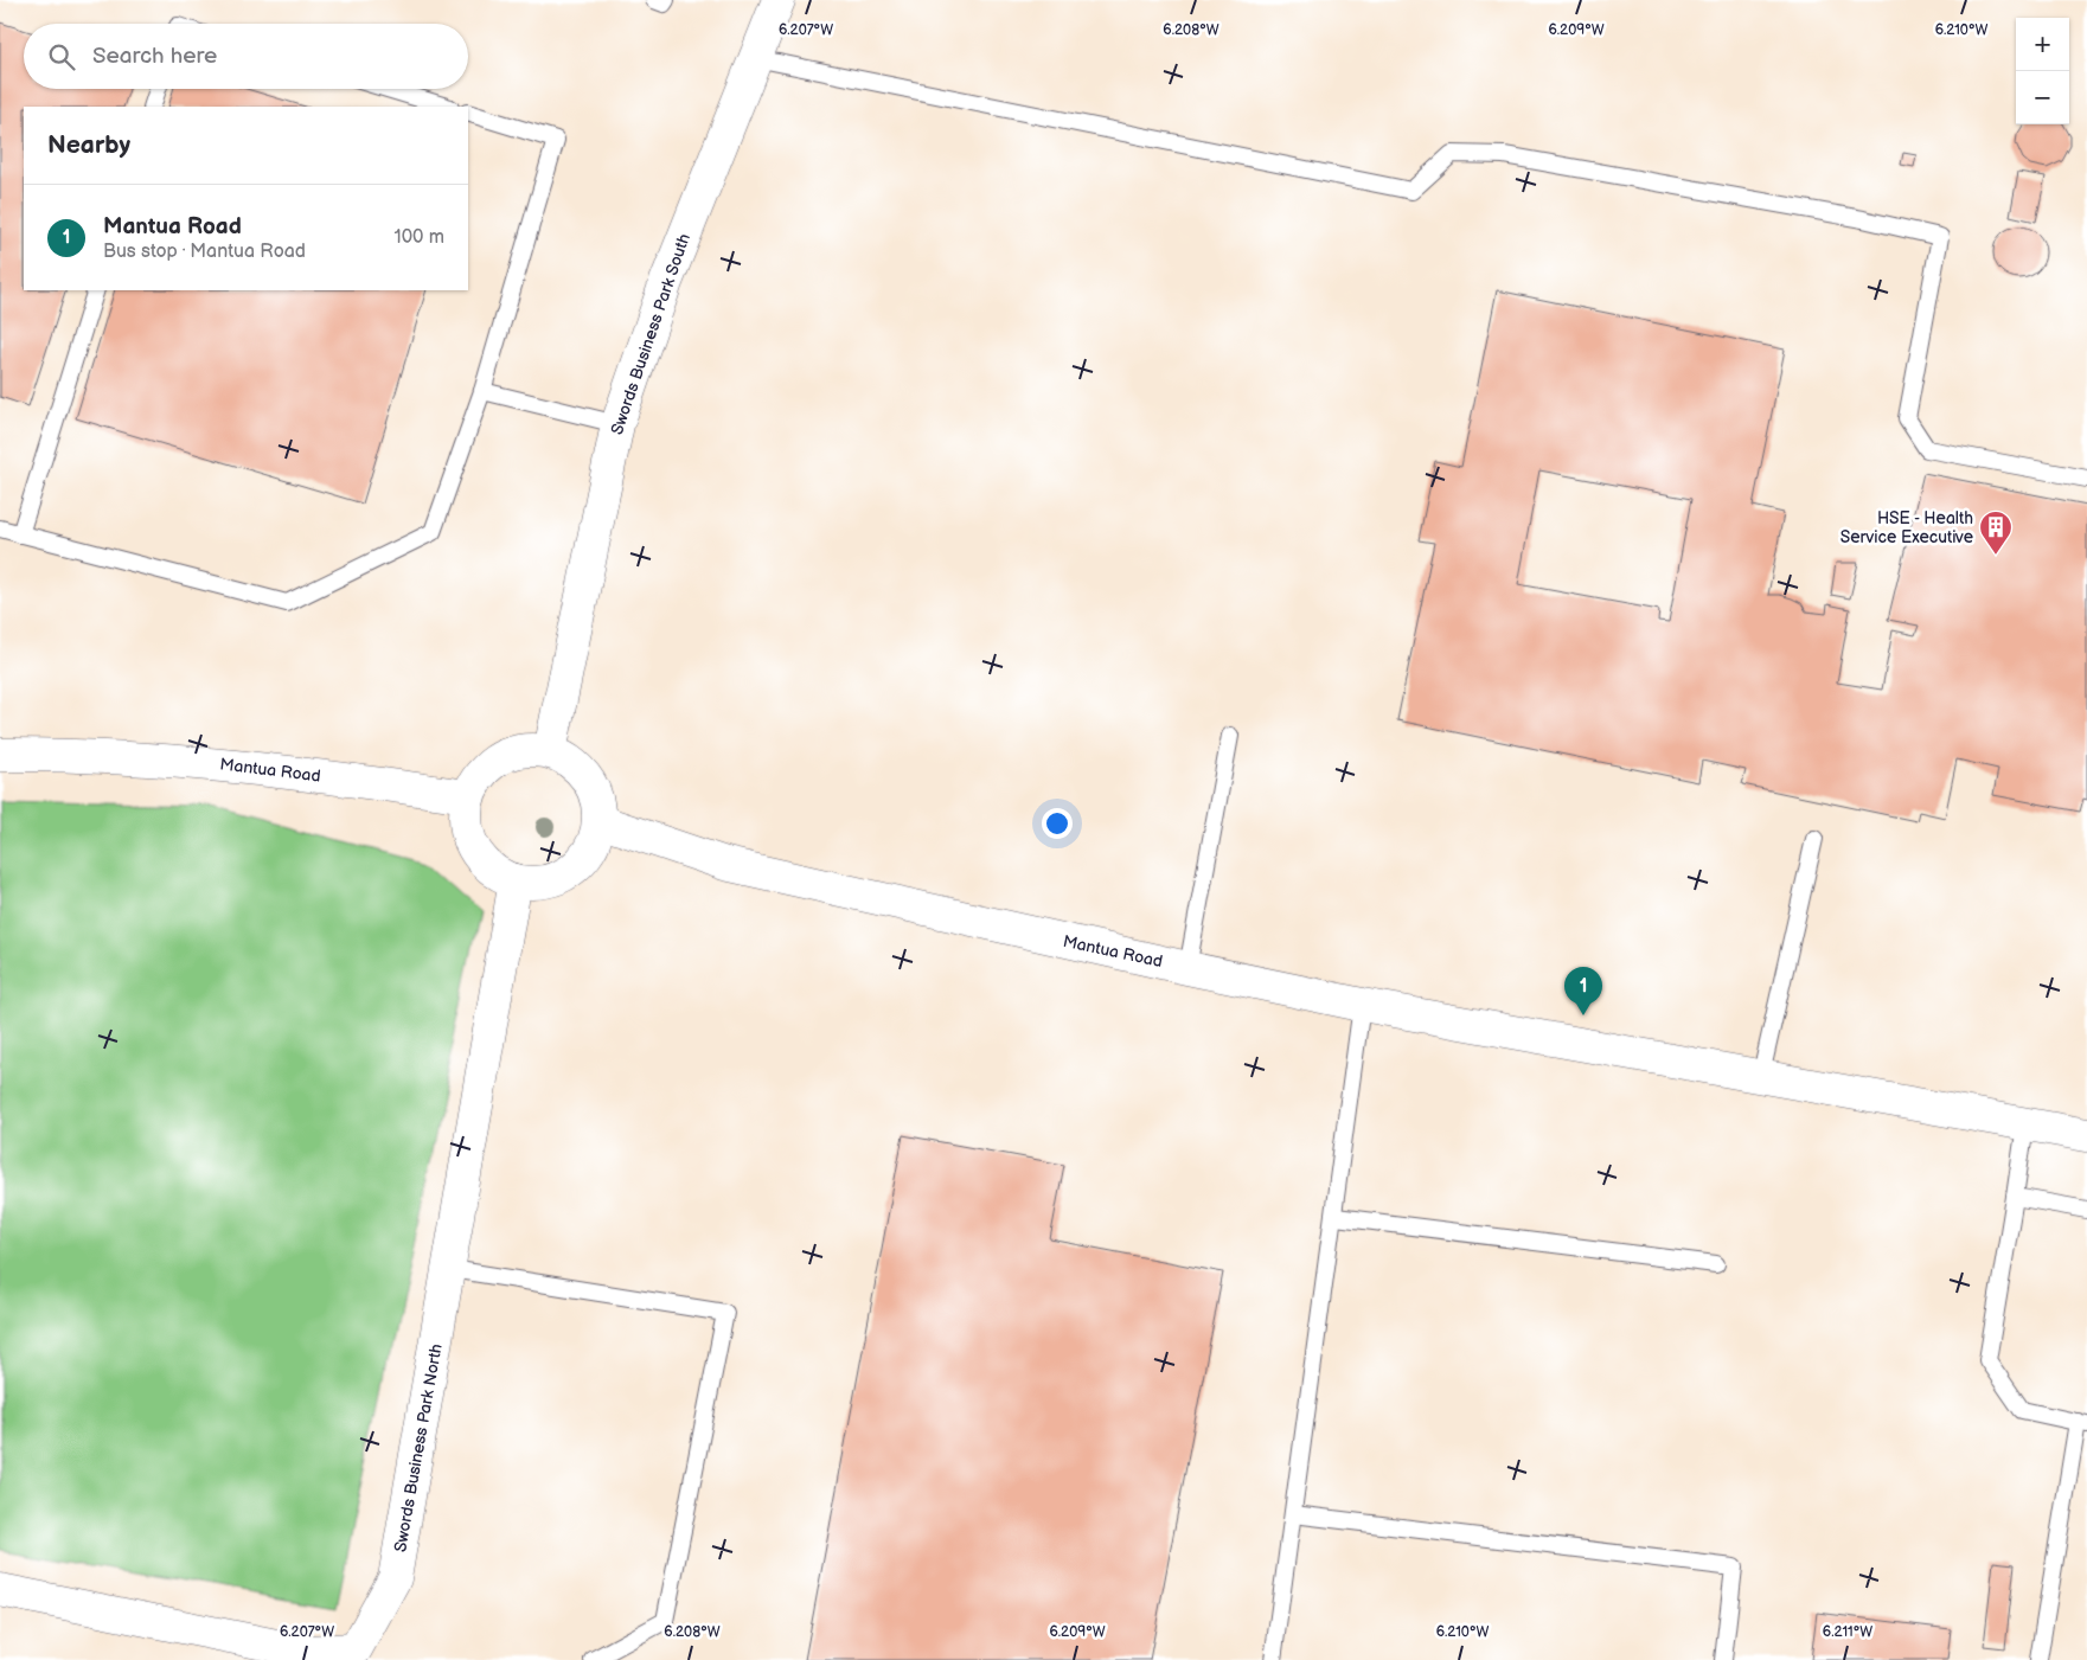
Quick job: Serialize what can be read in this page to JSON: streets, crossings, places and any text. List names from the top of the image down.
{
  "streets": {
    "street": ["Swords Business Park South", "Mantua Road", "Swords Business Park North"]
  },
  "crossings": [
    ["Swords Business Park South", "Mantua Road"],
    ["Swords Business Park South", "Swords Business Park North"],
    ["Mantua Road", "Swords Business Park North"]
  ],
  "places": {
    "building": ["HSE - Health Service Executive"]
  },
  "page": {
    "map_buttons": ["+", "−"],
    "search": "Search here",
    "heading": "Nearby",
    "list": [
      {
        "mark": "1",
        "name": "Mantua Road",
        "note": "Bus stop · Mantua Road",
        "value": "100 m"
      }
    ],
    "pins": "1"
  },
  "coordinates": [
    "6.207°W",
    "6.208°W",
    "6.209°W",
    "6.210°W",
    "6.211°W"
  ]
}
